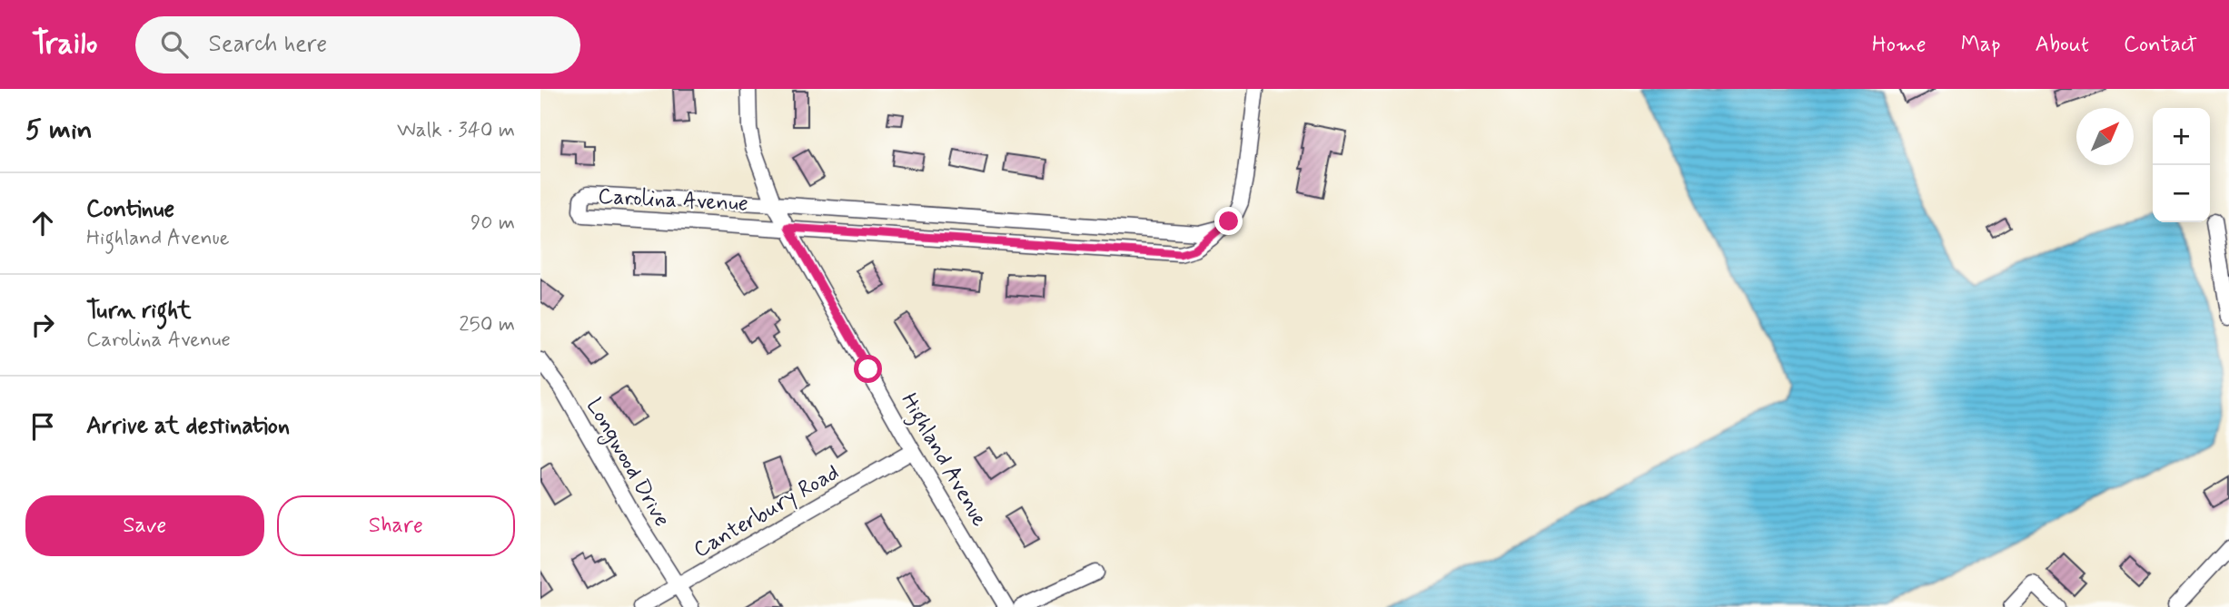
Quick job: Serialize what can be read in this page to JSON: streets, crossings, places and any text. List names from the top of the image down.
{
  "streets": {
    "street": [
      "Carolina Avenue",
      "Highland Avenue",
      "Longwood Drive",
      "Canterbury Road"
    ]
  },
  "crossings": [
    ["Carolina Avenue", "Highland Avenue"],
    ["Highland Avenue", "Canterbury Road"],
    ["Longwood Drive", "Canterbury Road"]
  ],
  "north": "top right",
  "page": {
    "header": "Trailo",
    "search": "Search here",
    "nav": [
      "Home",
      "Map",
      "About",
      "Contact"
    ],
    "heading": ["5 min", "Walk · 340 m"],
    "map_buttons": ["+", "−"],
    "list": [
      ["Continue", "Highland Avenue", "90 m"],
      ["Turn right", "Carolina Avenue", "250 m"],
      "Arrive at destination"
    ],
    "buttons": ["Save", "Share"]
  }
}
